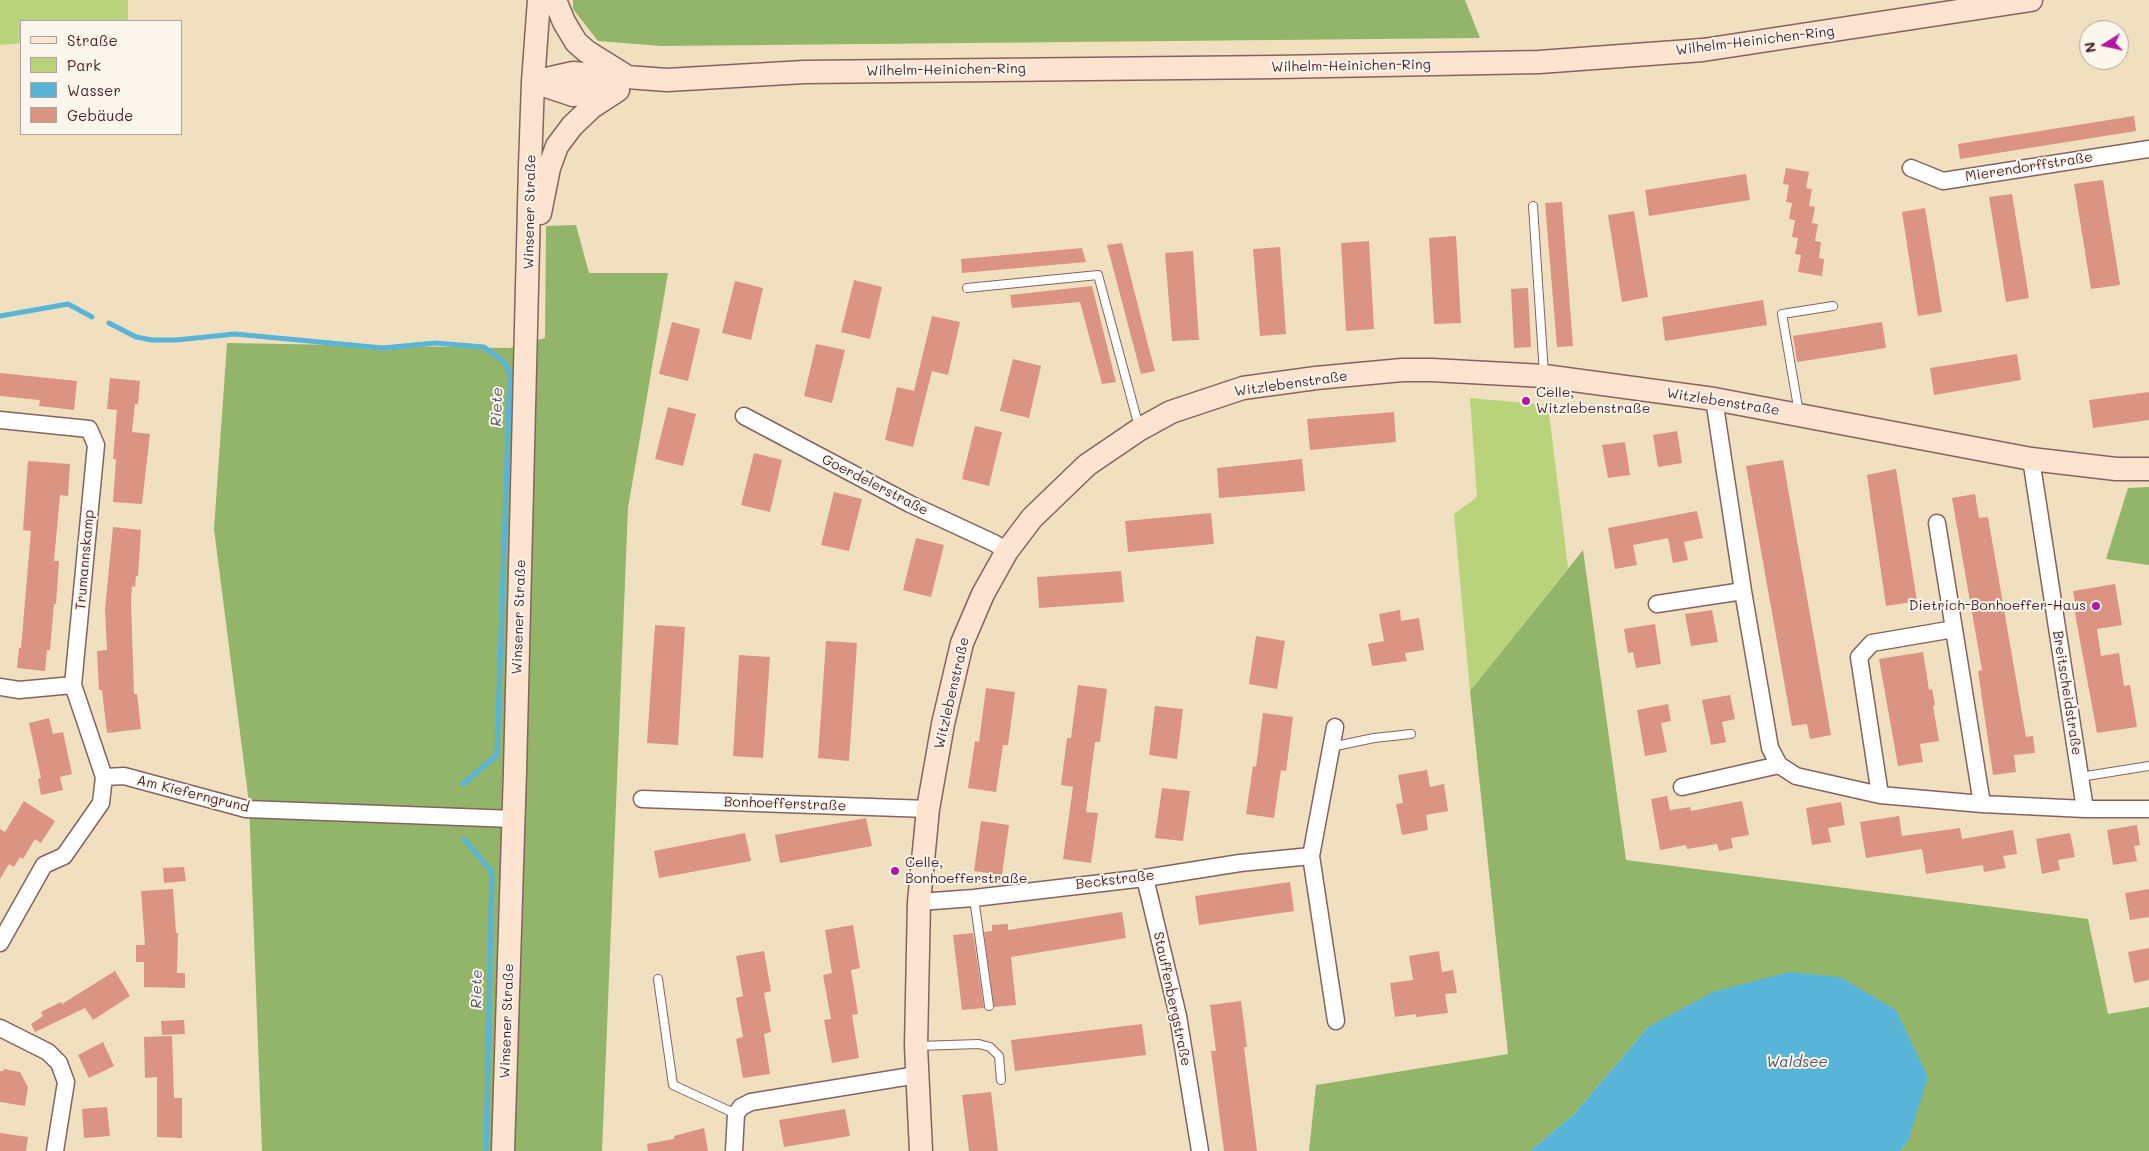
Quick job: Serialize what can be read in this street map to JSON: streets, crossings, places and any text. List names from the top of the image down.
{
  "streets": {
    "main road": ["Wilhelm-Heinichen-Ring", "Winsener Straße", "Witzlebenstraße"],
    "street": [
      "Mierendorffstraße",
      "Goerdelerstraße",
      "Trumannskamp",
      "Breitscheidstraße",
      "Am Kieferngrund",
      "Bonhoefferstraße",
      "Beckstraße",
      "Stauffenbergstraße"
    ]
  },
  "crossings": [
    ["Wilhelm-Heinichen-Ring", "Winsener Straße"],
    ["Winsener Straße", "Am Kieferngrund"],
    ["Witzlebenstraße", "Goerdelerstraße"],
    ["Witzlebenstraße", "Breitscheidstraße"],
    ["Witzlebenstraße", "Bonhoefferstraße"],
    ["Witzlebenstraße", "Beckstraße"],
    ["Trumannskamp", "Am Kieferngrund"],
    ["Beckstraße", "Stauffenbergstraße"]
  ],
  "water": ["Riete", "Waldsee"],
  "places": ["Celle, Witzlebenstraße", "Dietrich-Bonhoeffer-Haus", "Celle, Bonhoefferstraße"],
  "legend": [
    "Straße",
    "Park",
    "Wasser",
    "Gebäude"
  ],
  "north": "left"
}
